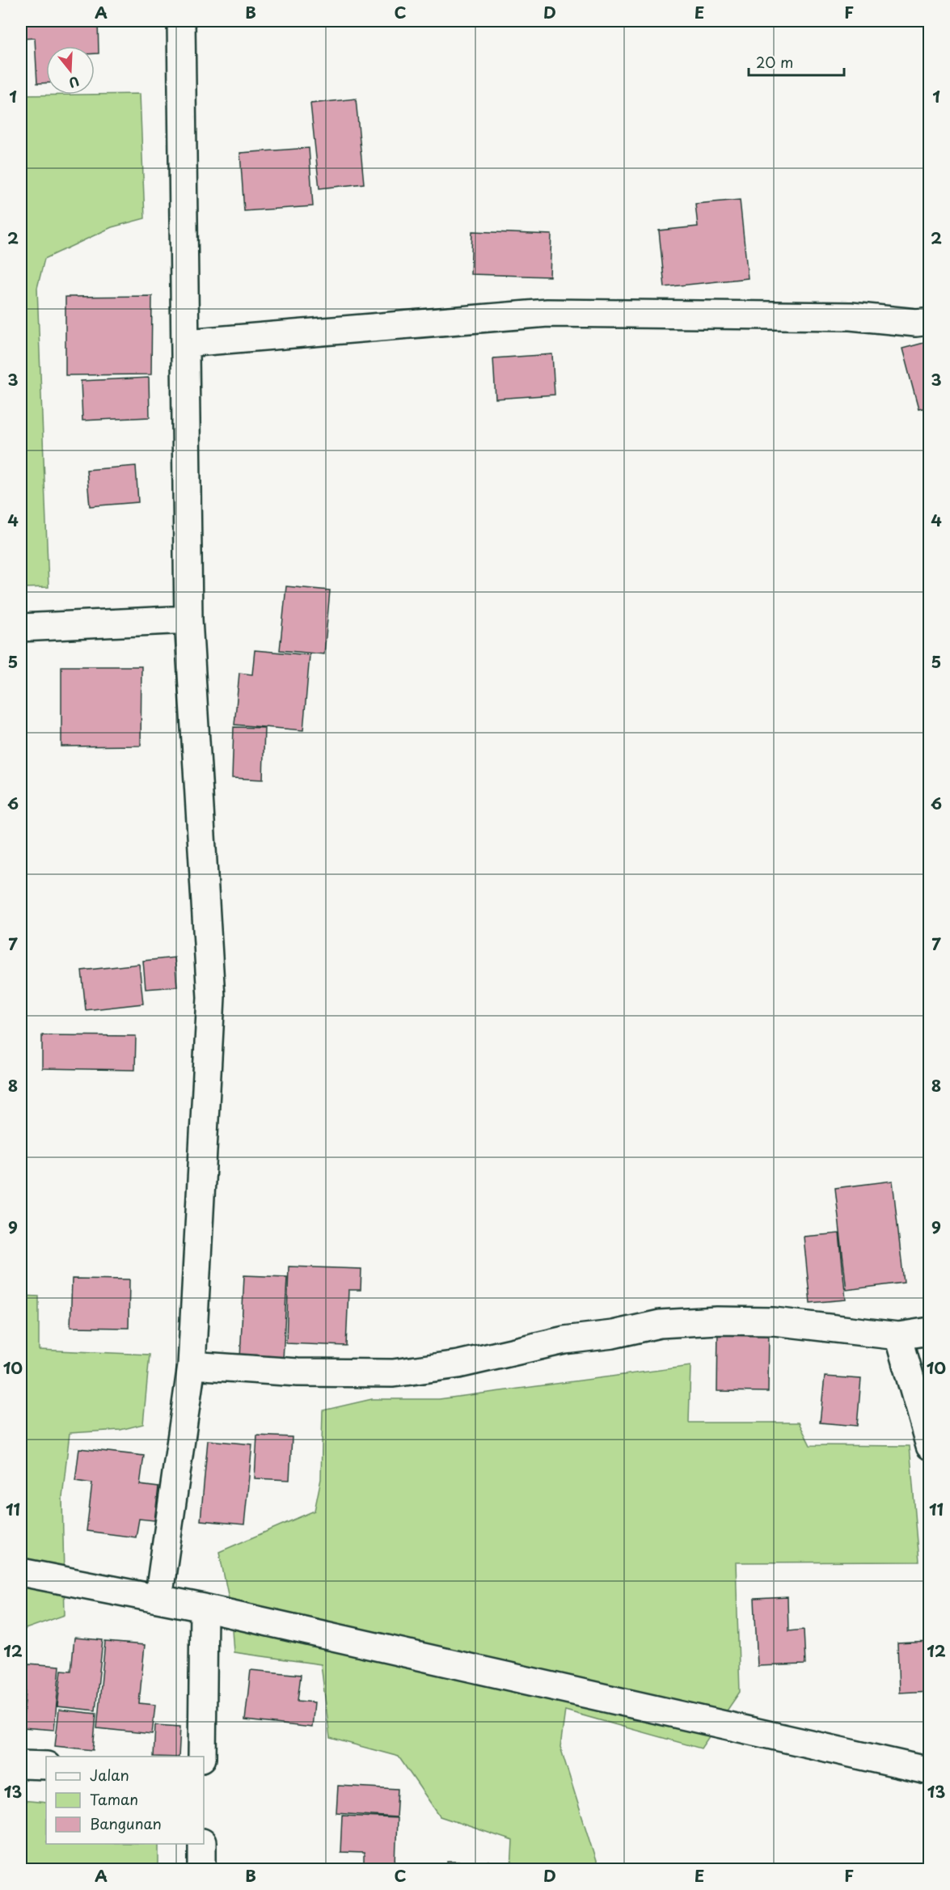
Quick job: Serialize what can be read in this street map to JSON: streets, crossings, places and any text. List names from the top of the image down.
{
  "legend": ["Jalan", "Taman", "Bangunan"],
  "scale_bar": "20 m",
  "north": "bottom",
  "grid": {
    "columns": [
      "A",
      "B",
      "C",
      "D",
      "E",
      "F"
    ],
    "rows": [
      "1",
      "2",
      "3",
      "4",
      "5",
      "6",
      "7",
      "8",
      "9",
      "10",
      "11",
      "12",
      "13"
    ]
  }
}
